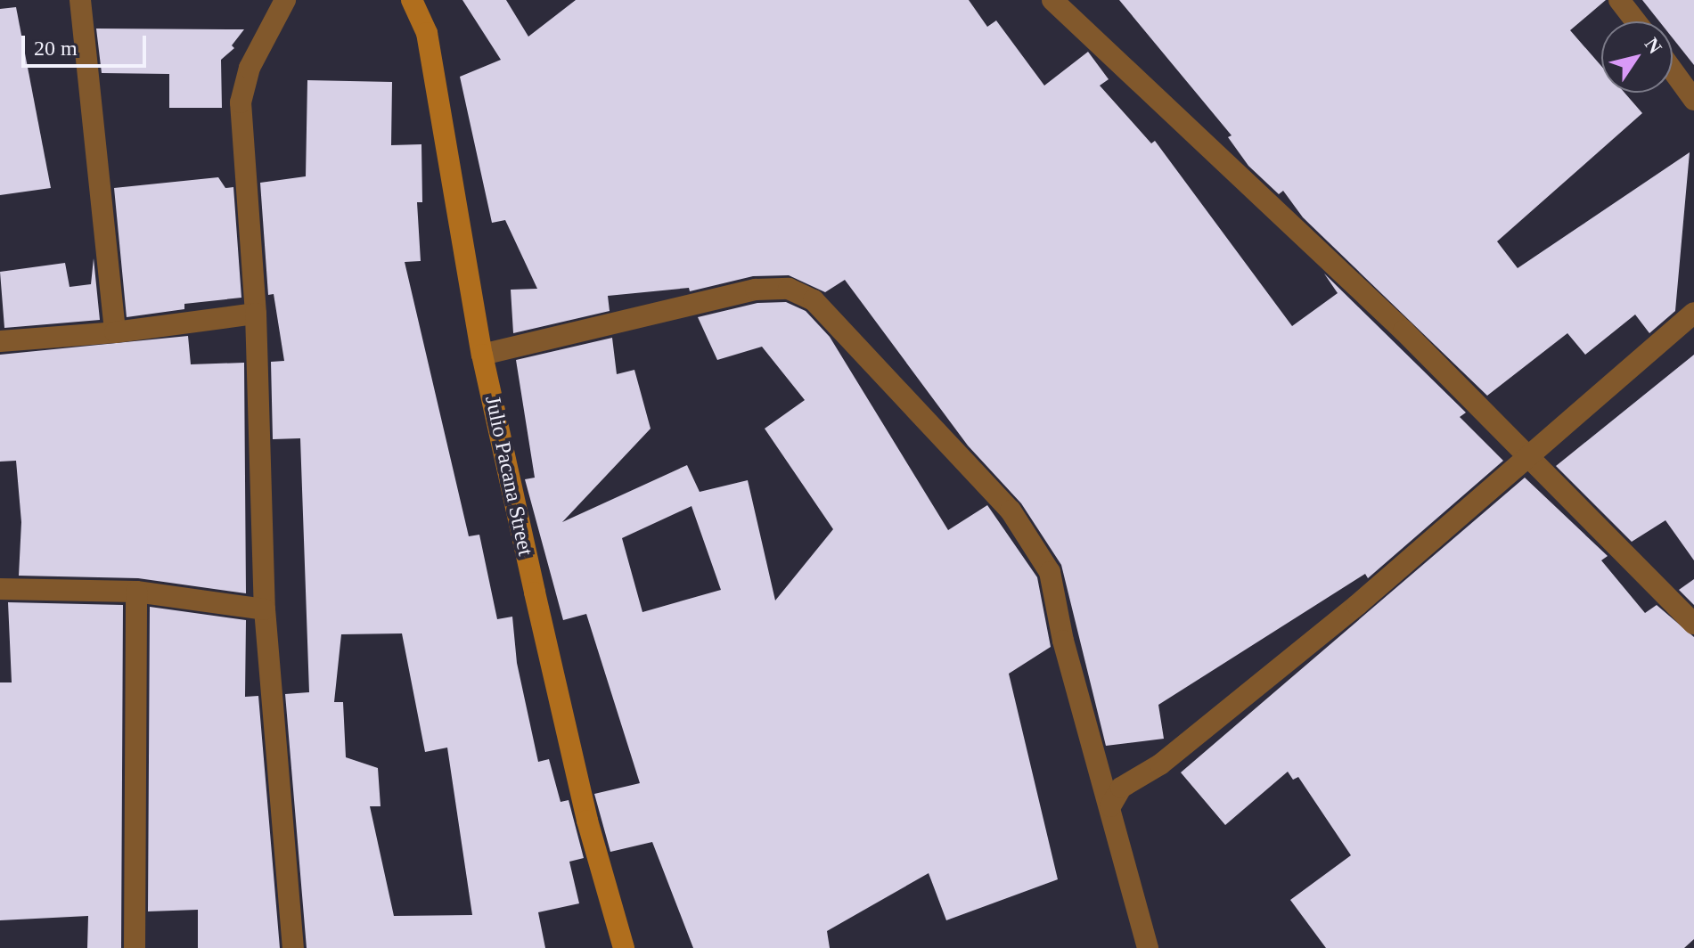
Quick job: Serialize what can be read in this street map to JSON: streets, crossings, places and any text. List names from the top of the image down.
{
  "streets": {
    "street": ["Julio Pacana Street"]
  },
  "scale_bar": "20 m",
  "north": "top right"
}
